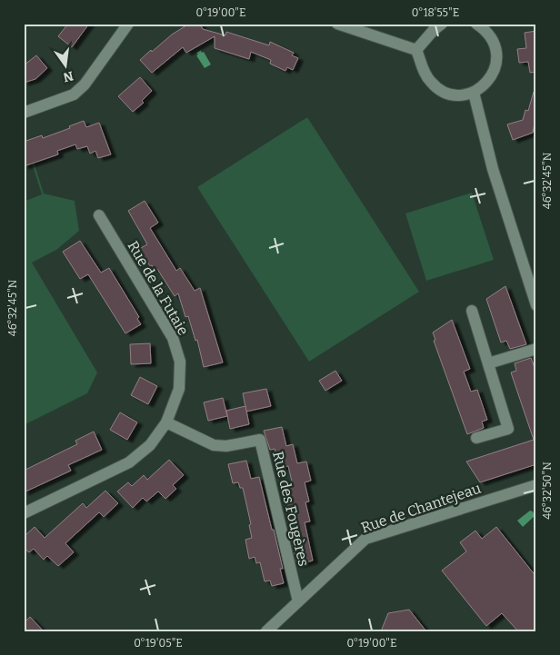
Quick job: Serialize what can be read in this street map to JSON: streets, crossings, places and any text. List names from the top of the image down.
{
  "streets": {
    "street": ["Rue de la Futaie", "Rue de Chantejeau", "Rue des Fougères"]
  },
  "crossings": [
    ["Rue de la Futaie", "Rue des Fougères"],
    ["Rue de Chantejeau", "Rue des Fougères"]
  ],
  "north": "bottom",
  "coordinates": [
    "0°19'00\"E",
    "0°18'55\"E",
    "46°32'45\"N",
    "46°32'50\"N",
    "0°19'05\"E"
  ]
}
